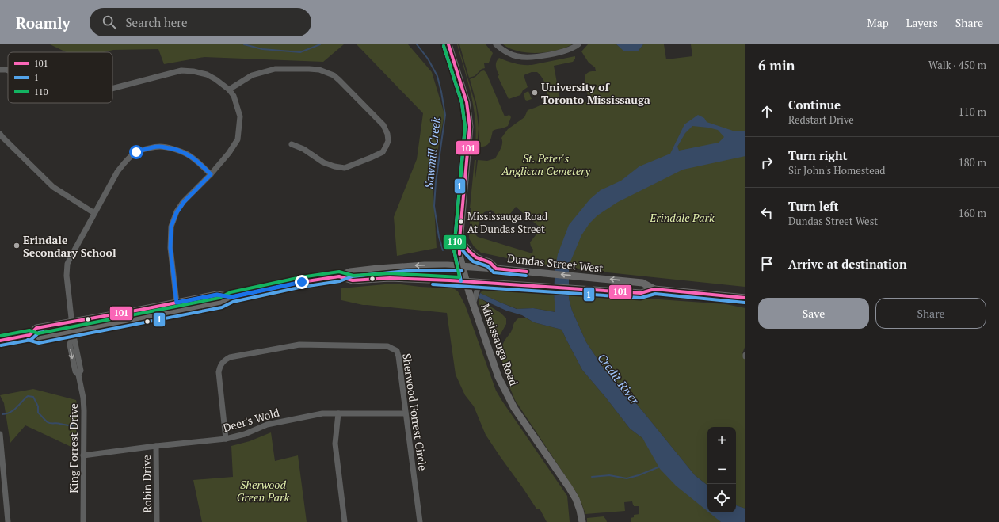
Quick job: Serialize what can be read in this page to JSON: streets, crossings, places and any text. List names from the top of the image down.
{
  "streets": {
    "main road": ["Dundas Street West", "Mississauga Road"],
    "street": [
      "Sherwood Forrest Circle",
      "Deer's Wold",
      "King Forrest Drive",
      "Robin Drive"
    ]
  },
  "crossings": [
    ["Dundas Street West", "Mississauga Road"],
    ["Dundas Street West", "King Forrest Drive"],
    ["Sherwood Forrest Circle", "Deer's Wold"],
    ["Deer's Wold", "King Forrest Drive"],
    ["Deer's Wold", "Robin Drive"]
  ],
  "water": ["Sawmill Creek", "Credit River"],
  "parks": ["St. Peter's Anglican Cemetery", "Erindale Park", "Sherwood Green Park"],
  "places": ["University of Toronto Mississauga", "Mississauga Road At Dundas Street", "Erindale Secondary School"],
  "lines": ["transit line 101", "transit line 1", "transit line 110"],
  "legend": ["101", "1", "110"],
  "page": {
    "header": "Roamly",
    "search": "Search here",
    "nav": ["Map", "Layers", "Share"],
    "heading": ["6 min", "Walk · 450 m"],
    "list": [
      ["Continue", "Redstart Drive", "110 m"],
      ["Turn right", "Sir John's Homestead", "180 m"],
      ["Turn left", "Dundas Street West", "160 m"],
      "Arrive at destination"
    ],
    "buttons": ["Save", "Share"],
    "map_buttons": ["+", "−"]
  }
}
